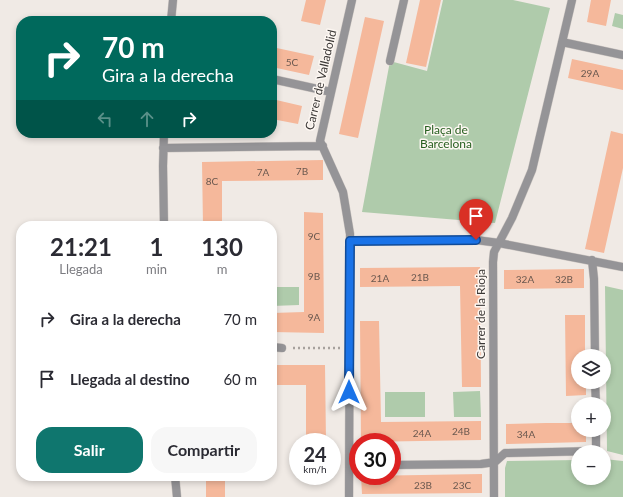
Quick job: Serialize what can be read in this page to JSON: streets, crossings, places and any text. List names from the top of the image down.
{
  "streets": {
    "street": ["Carrer de Valladolid", "Carrer de la Rioja"]
  },
  "parks": ["Plaça de Barcelona"],
  "house_numbers": [
    "5C",
    "29A",
    "7B",
    "7A",
    "8C",
    "9C",
    "9B",
    "21B",
    "21A",
    "32A",
    "32B",
    "9A",
    "24B",
    "24A",
    "34A",
    "23B",
    "23C"
  ],
  "page": {
    "turn": ["70 m", "Gira a la derecha"],
    "eta": [
      "21:21",
      "Llegada",
      "1",
      "min",
      "130",
      "m"
    ],
    "list": [
      {
        "name": "Gira a la derecha",
        "value": "70 m"
      },
      {
        "name": "Llegada al destino",
        "value": "60 m"
      }
    ],
    "map_buttons": ["+", "−"],
    "buttons": ["Salir", "Compartir"],
    "speed": "24 km/h",
    "limit": "30"
  }
}
